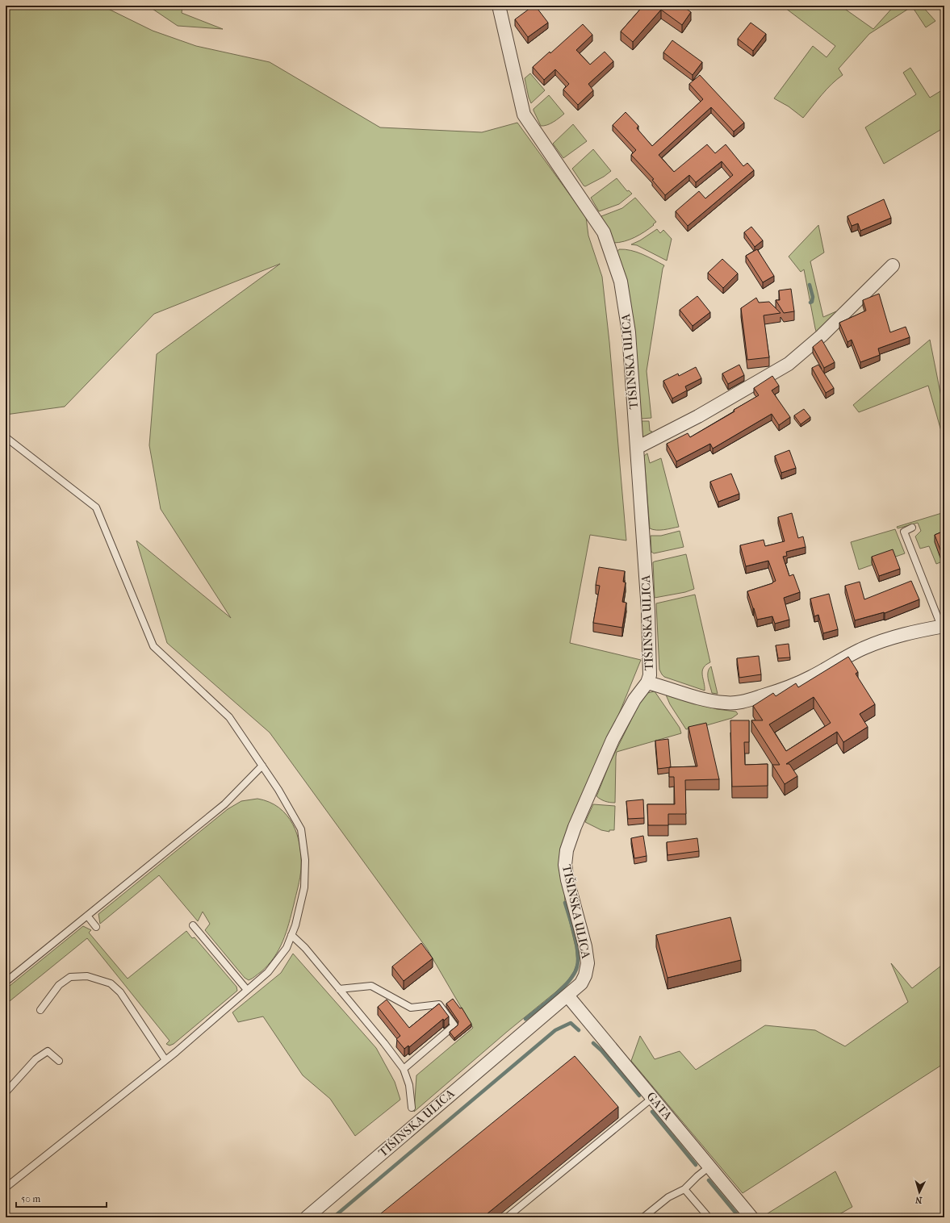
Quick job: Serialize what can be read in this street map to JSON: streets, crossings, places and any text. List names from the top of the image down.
{
  "streets": {
    "street": ["TIŠINSKA ULICA", "GATA"]
  },
  "crossings": [
    ["TIŠINSKA ULICA", "GATA"]
  ],
  "scale_bar": "50 m",
  "north": "bottom"
}
